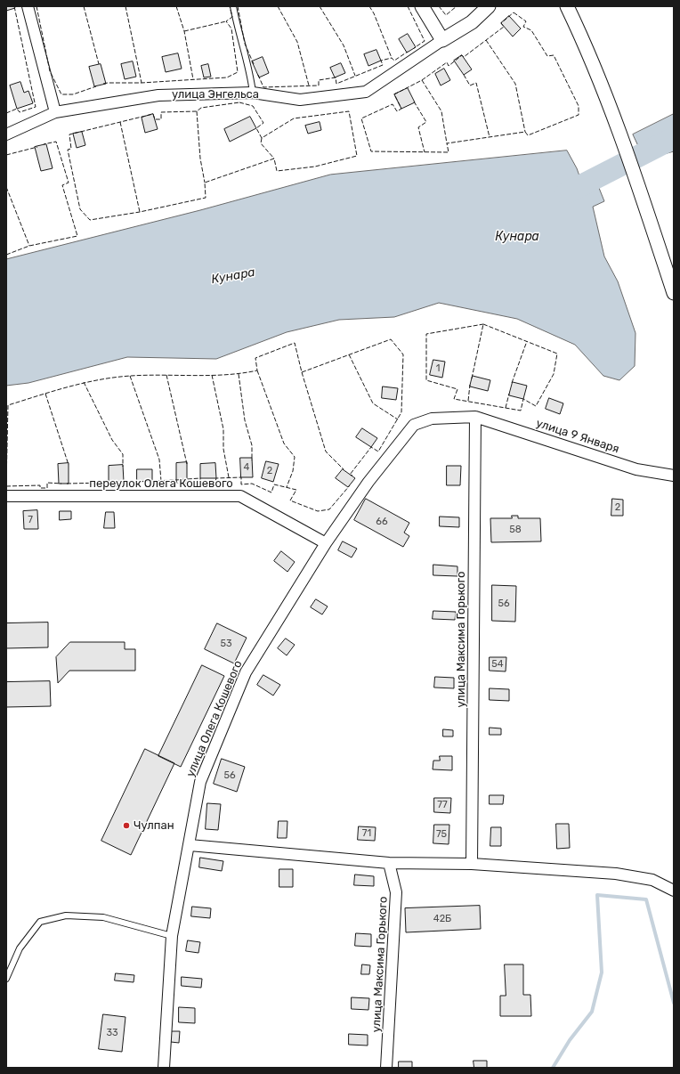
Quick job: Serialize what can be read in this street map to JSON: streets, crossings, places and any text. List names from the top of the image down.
{
  "streets": {
    "street": [
      "улица Энгельса",
      "улица 9 Января",
      "переулок Олега Кошевого",
      "улица Максима Горького",
      "улица Олега Кошевого"
    ]
  },
  "crossings": [
    ["улица 9 Января", "улица Максима Горького"],
    ["улица 9 Января", "улица Олега Кошевого"],
    ["переулок Олега Кошевого", "улица Олега Кошевого"],
    ["улица Максима Горького", "улица Олега Кошевого"]
  ],
  "water": ["Кунара"],
  "places": ["Чулпан"],
  "house_numbers": [
    "1",
    "4",
    "2",
    "2",
    "7",
    "66",
    "58",
    "56",
    "53",
    "54",
    "56",
    "77",
    "71",
    "75",
    "42Б",
    "33"
  ]
}
